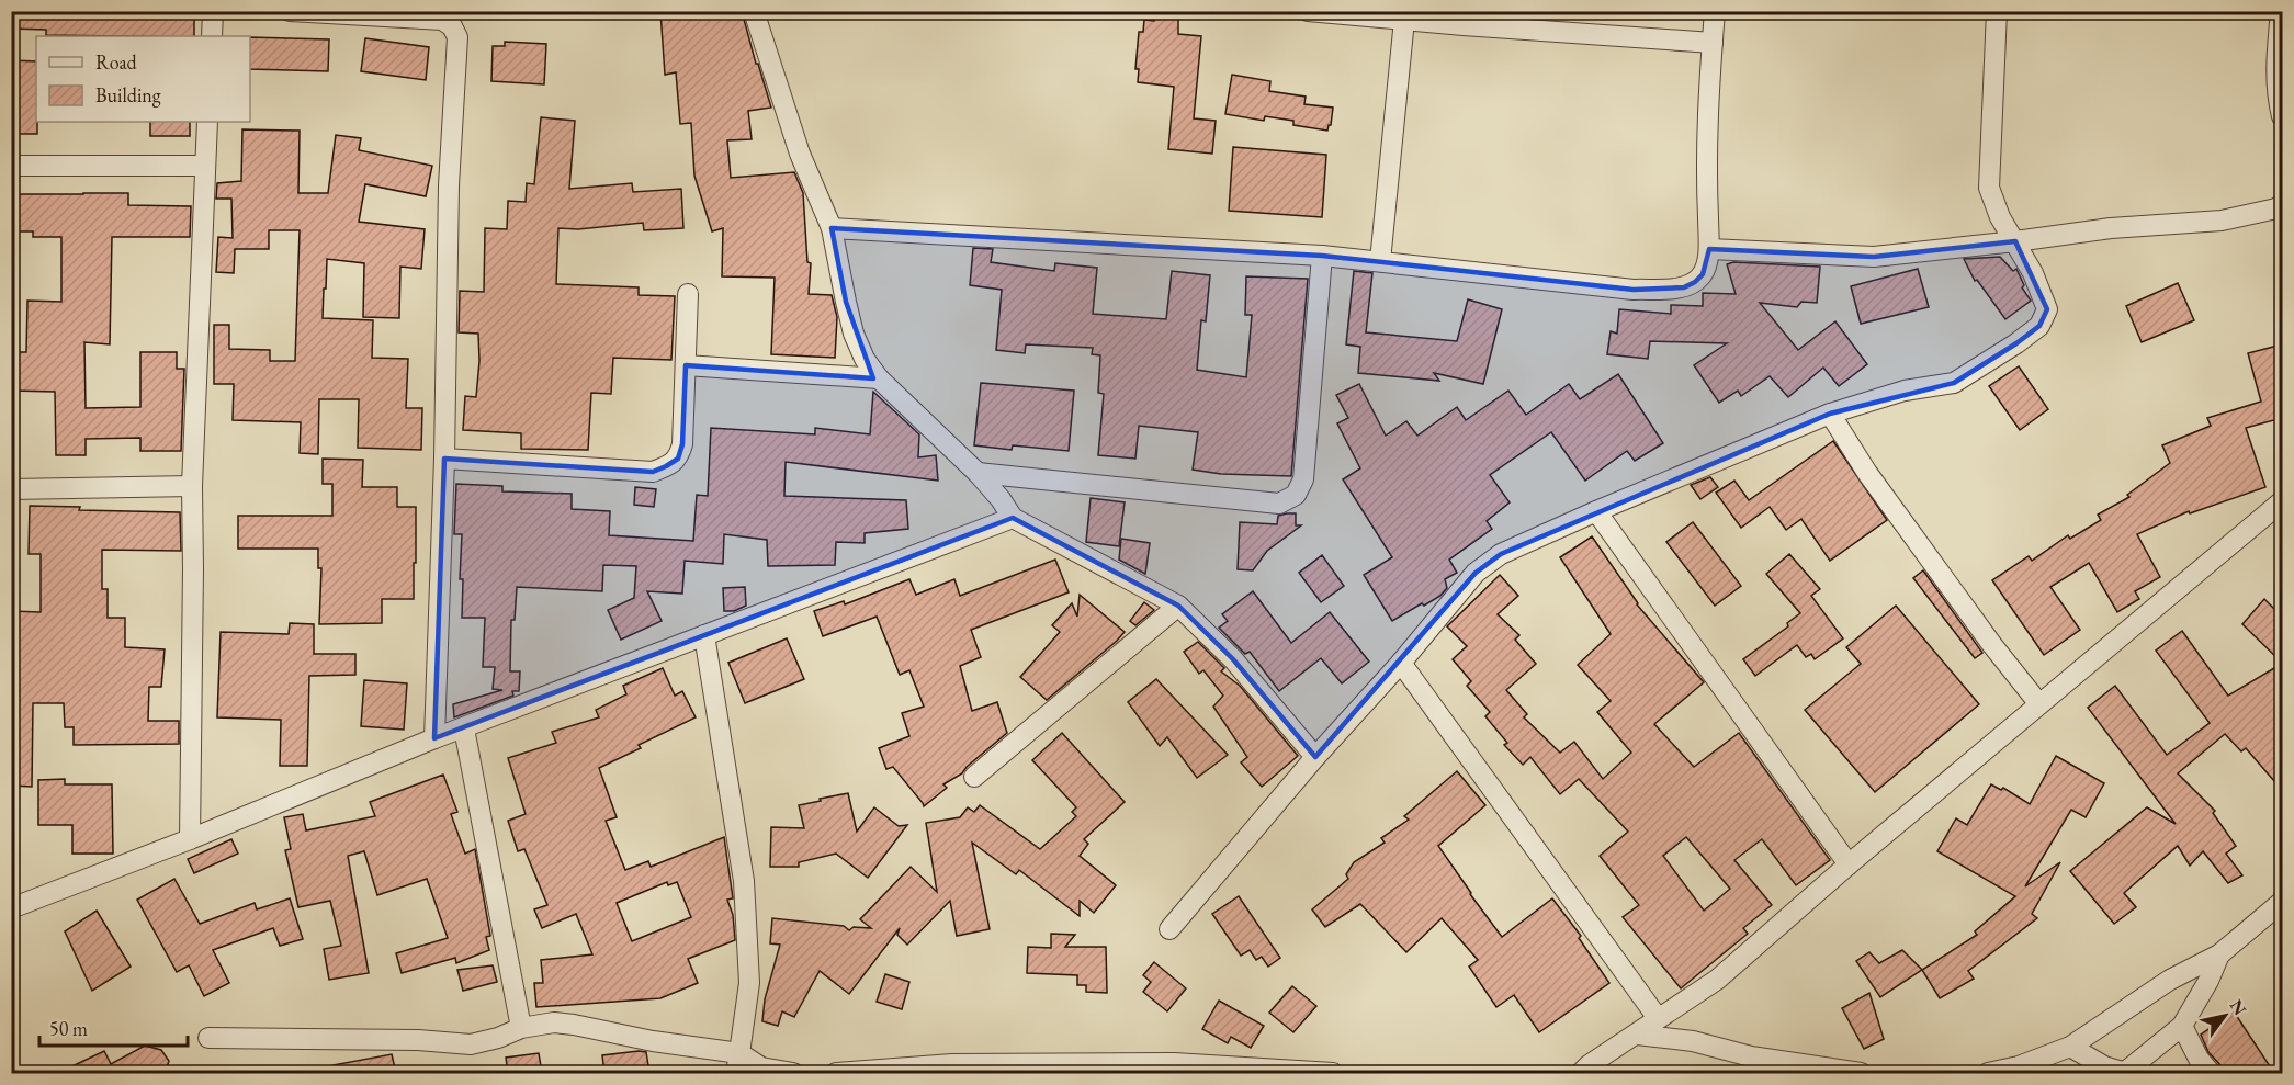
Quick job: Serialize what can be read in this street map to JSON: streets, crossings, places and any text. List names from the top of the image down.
{
  "legend": ["Road", "Building"],
  "scale_bar": "50 m",
  "north": "top right"
}
